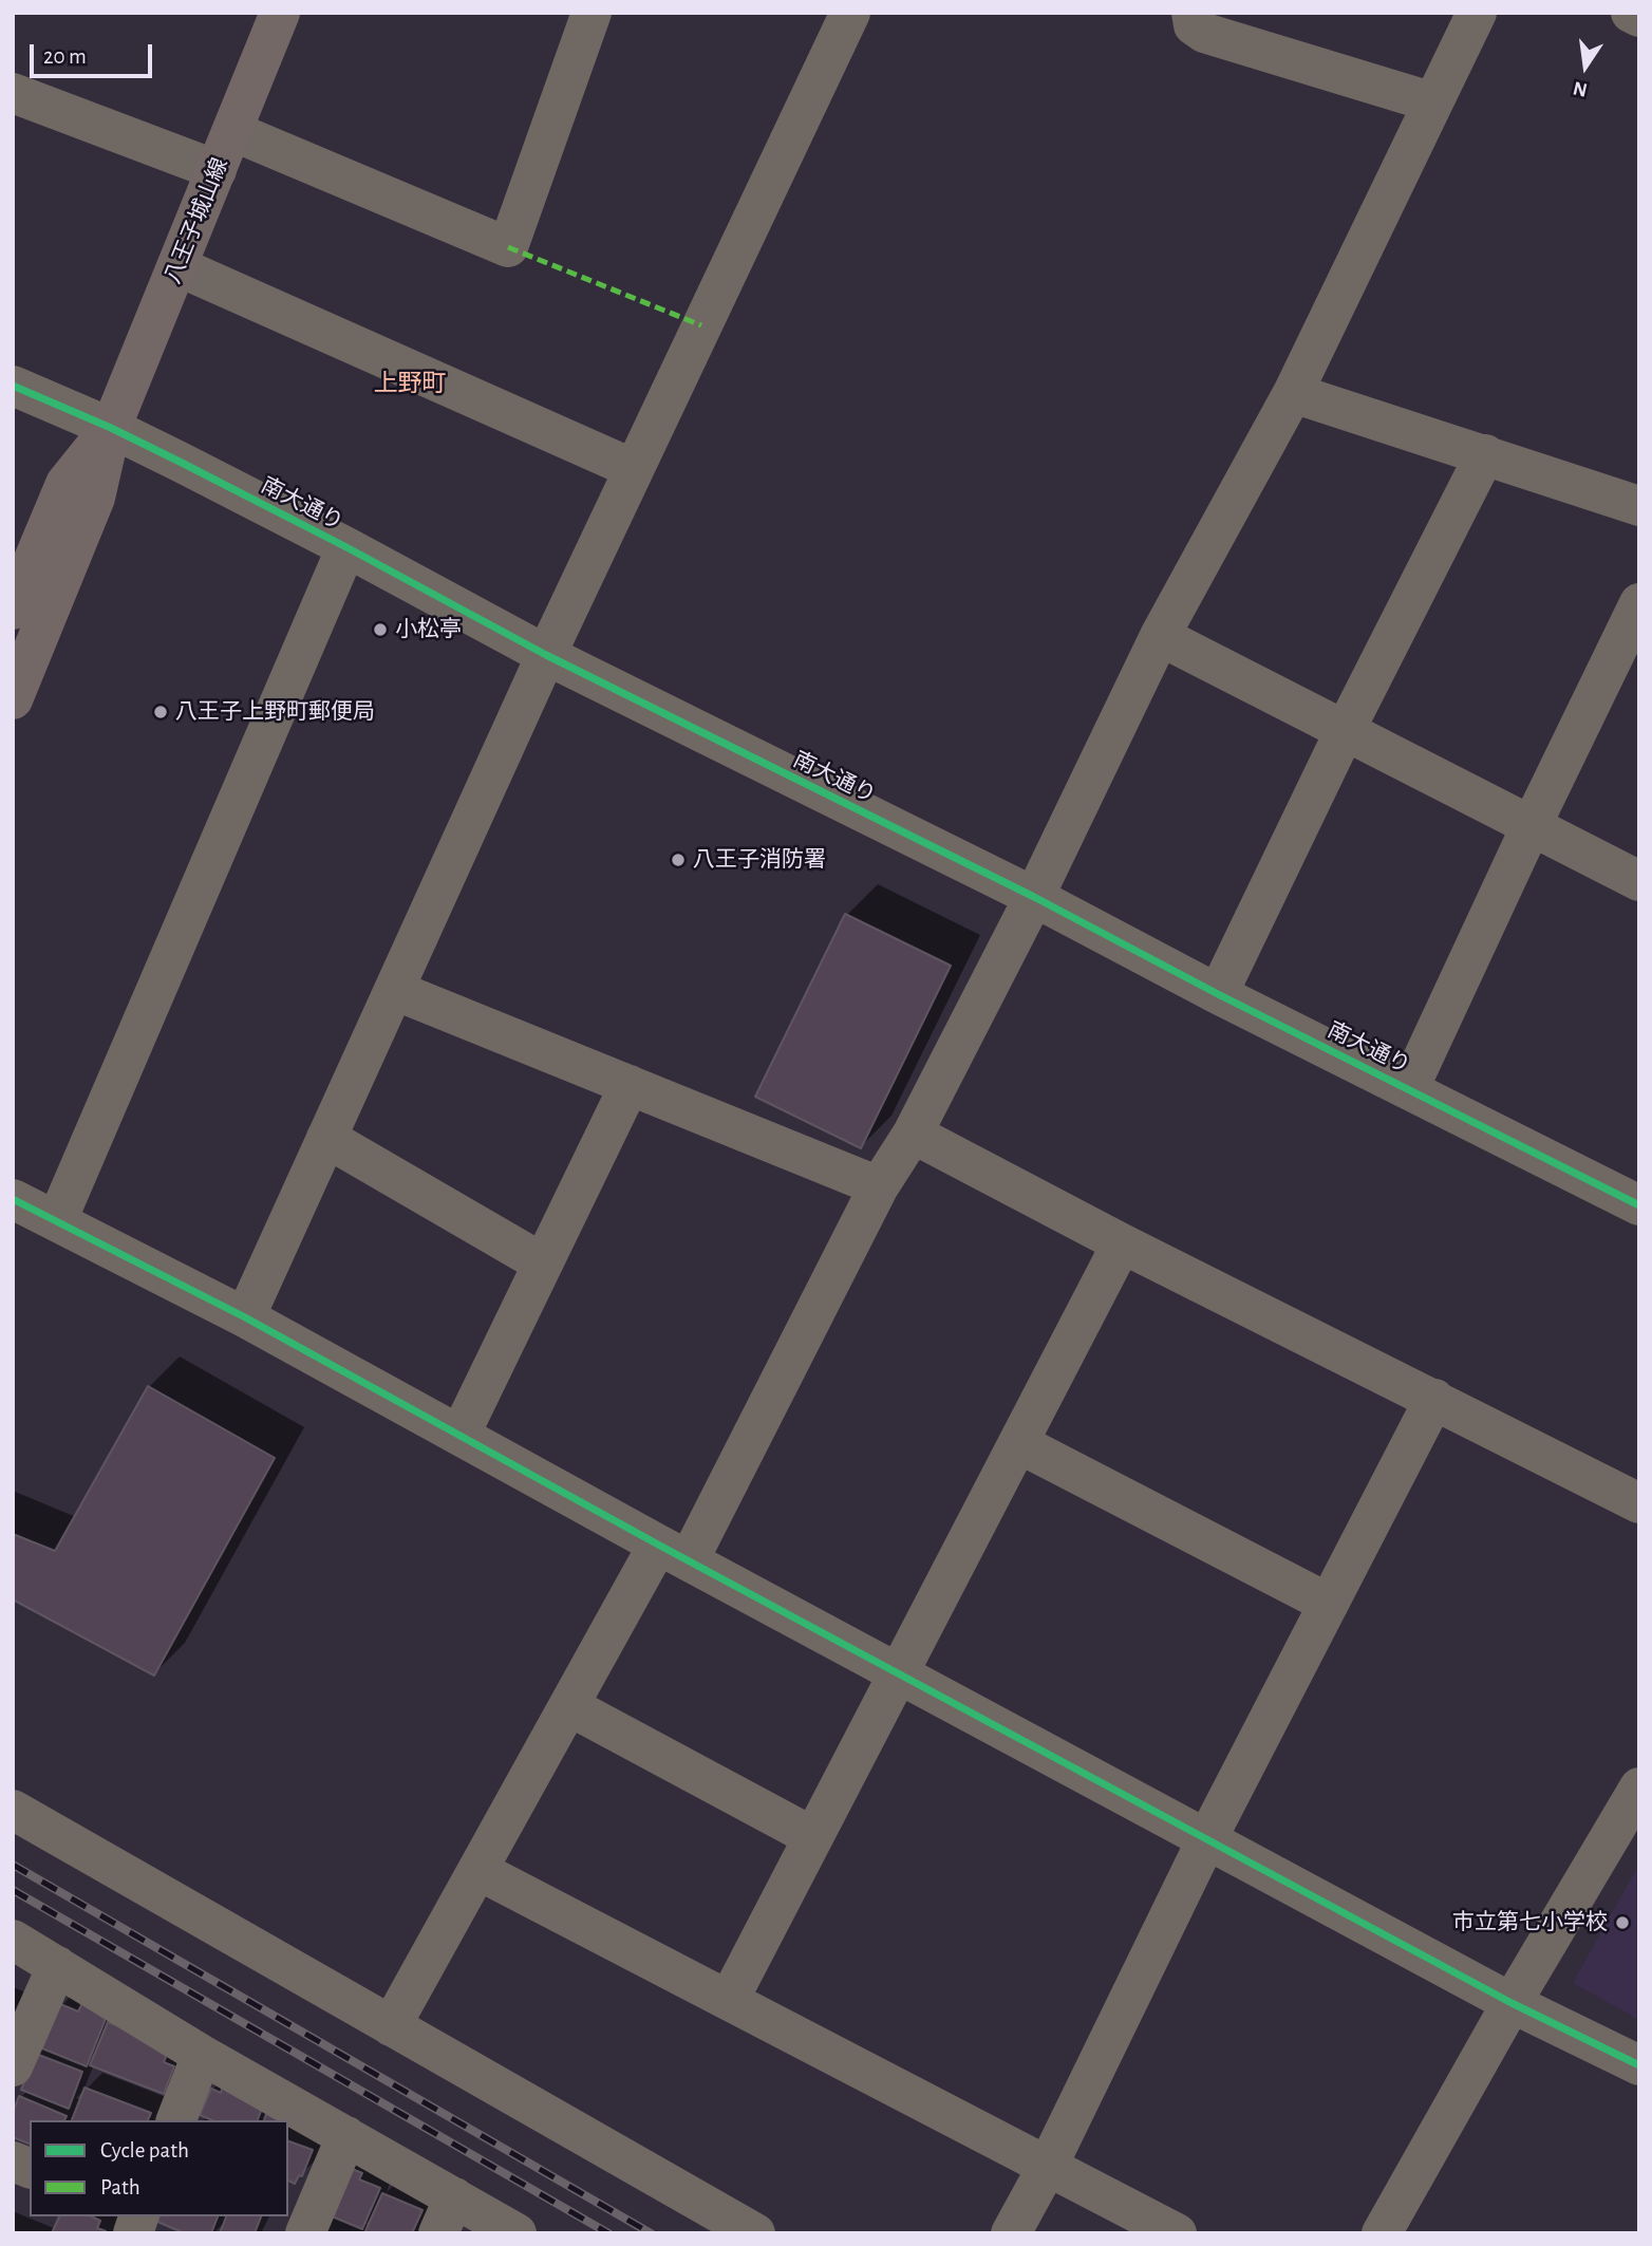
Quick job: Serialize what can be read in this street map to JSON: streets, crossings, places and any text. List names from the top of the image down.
{
  "streets": {
    "main road": ["八王子城山線"],
    "street": ["南大通り"]
  },
  "crossings": [
    ["八王子城山線", "南大通り"]
  ],
  "districts": ["上野町"],
  "places": [
    "小松亭",
    "八王子上野町郵便局",
    "八王子消防署",
    "市立第七小学校"
  ],
  "legend": ["Cycle path", "Path"],
  "scale_bar": "20 m",
  "north": "bottom"
}
